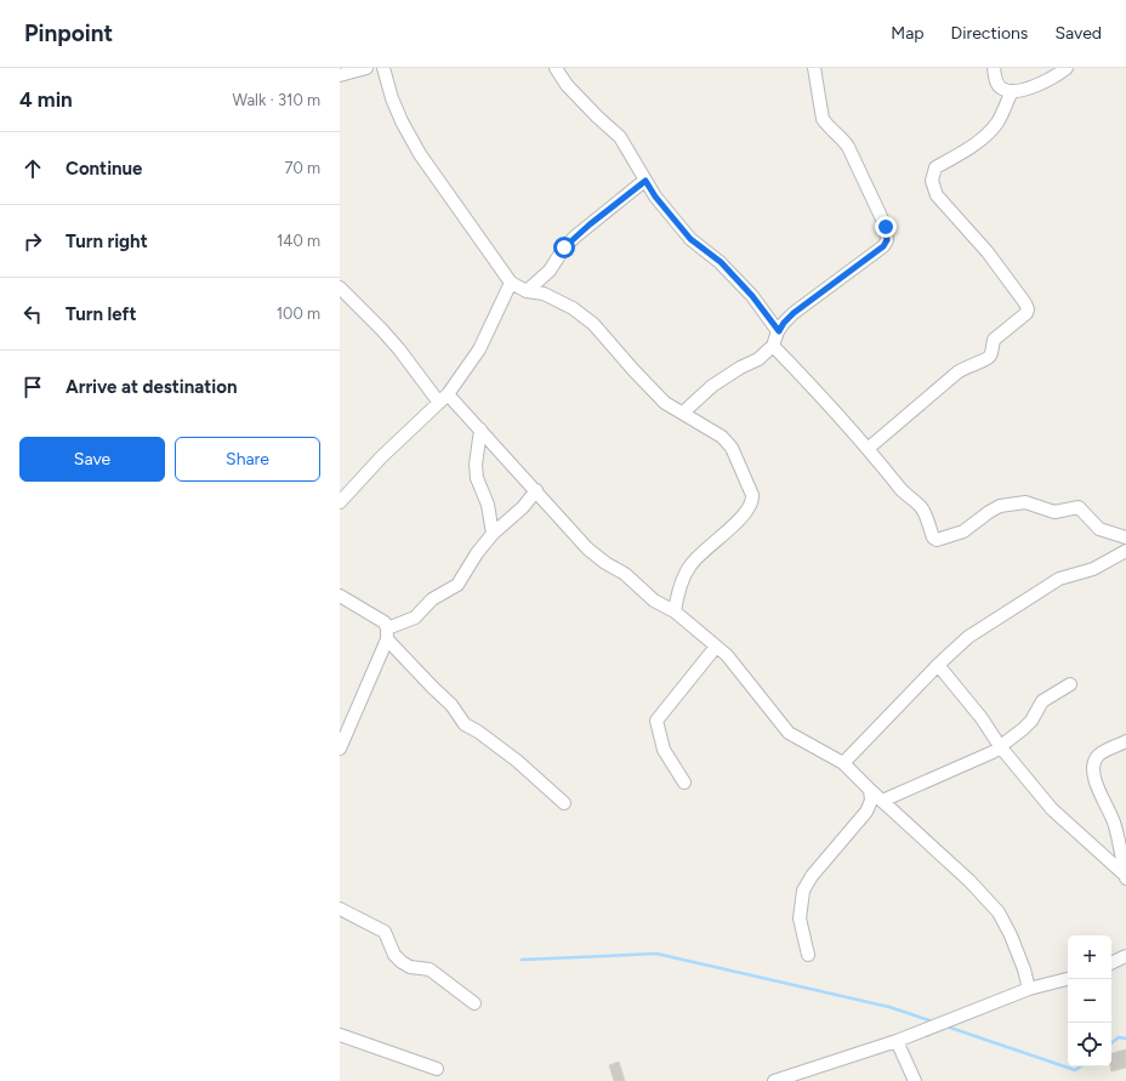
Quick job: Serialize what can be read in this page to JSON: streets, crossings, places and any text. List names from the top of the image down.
{
  "page": {
    "header": "Pinpoint",
    "nav": ["Map", "Directions", "Saved"],
    "heading": ["4 min", "Walk · 310 m"],
    "list": [
      ["Continue", "70 m"],
      ["Turn right", "140 m"],
      ["Turn left", "100 m"],
      "Arrive at destination"
    ],
    "buttons": ["Save", "Share"],
    "map_buttons": ["+", "−"]
  }
}
